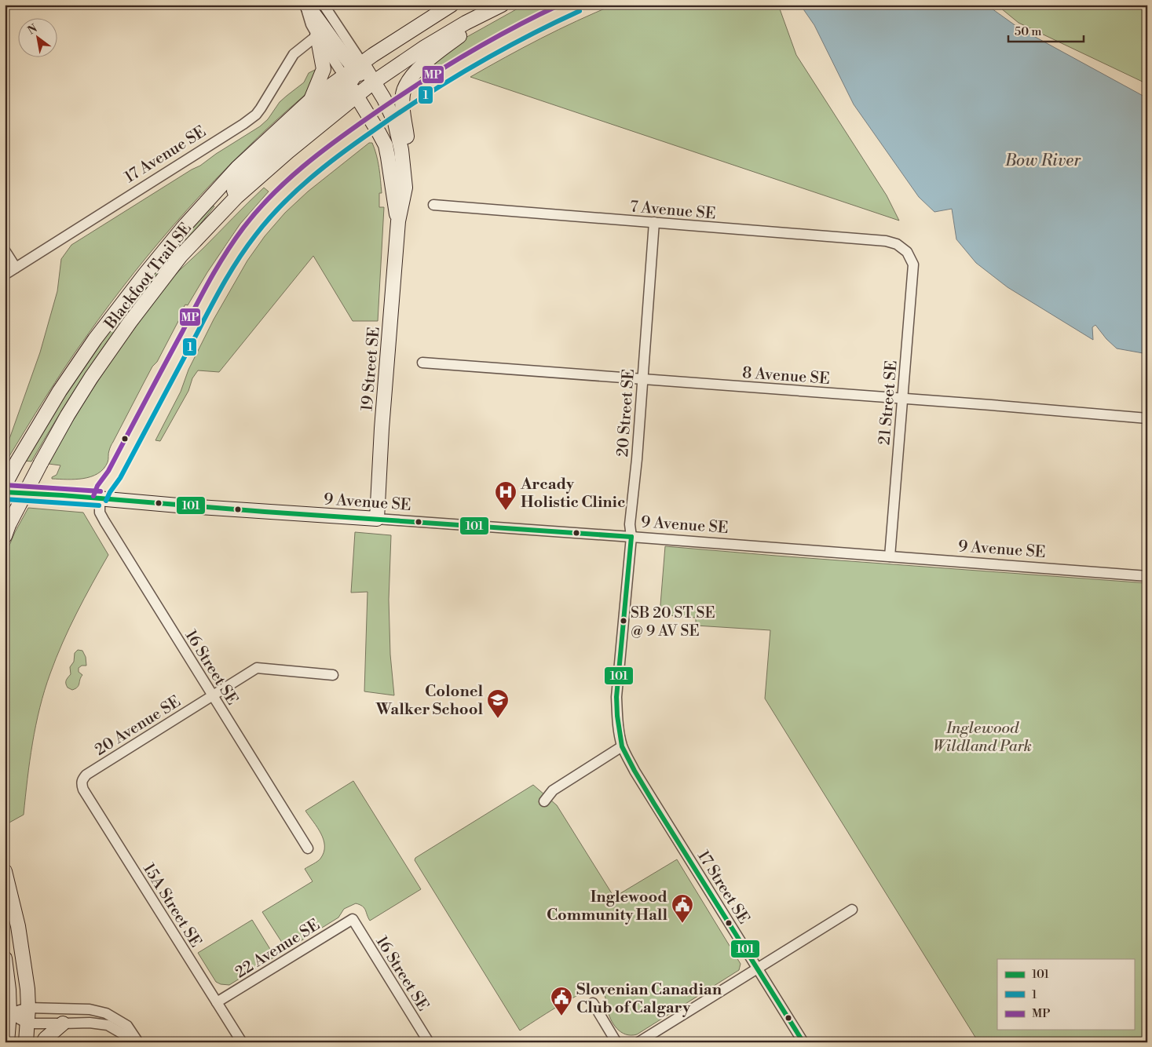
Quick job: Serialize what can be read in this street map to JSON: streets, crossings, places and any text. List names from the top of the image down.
{
  "streets": {
    "main road": ["Blackfoot Trail SE", "19 Street SE", "9 Avenue SE"],
    "street": [
      "17 Avenue SE",
      "7 Avenue SE",
      "8 Avenue SE",
      "21 Street SE",
      "20 Street SE",
      "16 Street SE",
      "20 Avenue SE",
      "17 Street SE",
      "15A Street SE",
      "22 Avenue SE"
    ]
  },
  "crossings": [
    ["7 Avenue SE", "21 Street SE"],
    ["7 Avenue SE", "20 Street SE"],
    ["Blackfoot Trail SE", "19 Street SE"],
    ["19 Street SE", "9 Avenue SE"],
    ["8 Avenue SE", "21 Street SE"],
    ["8 Avenue SE", "20 Street SE"],
    ["21 Street SE", "9 Avenue SE"],
    ["20 Street SE", "9 Avenue SE"],
    ["20 Street SE", "17 Street SE"],
    ["9 Avenue SE", "16 Street SE"],
    ["16 Street SE", "20 Avenue SE"],
    ["16 Street SE", "22 Avenue SE"],
    ["20 Avenue SE", "15A Street SE"],
    ["15A Street SE", "22 Avenue SE"]
  ],
  "water": ["Bow River"],
  "parks": ["Inglewood Wildland Park"],
  "places": {
    "hospital": ["Arcady Holistic Clinic"],
    "other": ["SB 20 ST SE @ 9 AV SE"],
    "school or university": ["Colonel Walker School"],
    "public building": ["Inglewood Community Hall", "Slovenian Canadian Club of Calgary"]
  },
  "lines": ["transit line MP", "transit line 1", "transit line 101"],
  "legend": ["101", "1", "MP"],
  "scale_bar": "50 m",
  "north": "top left"
}
